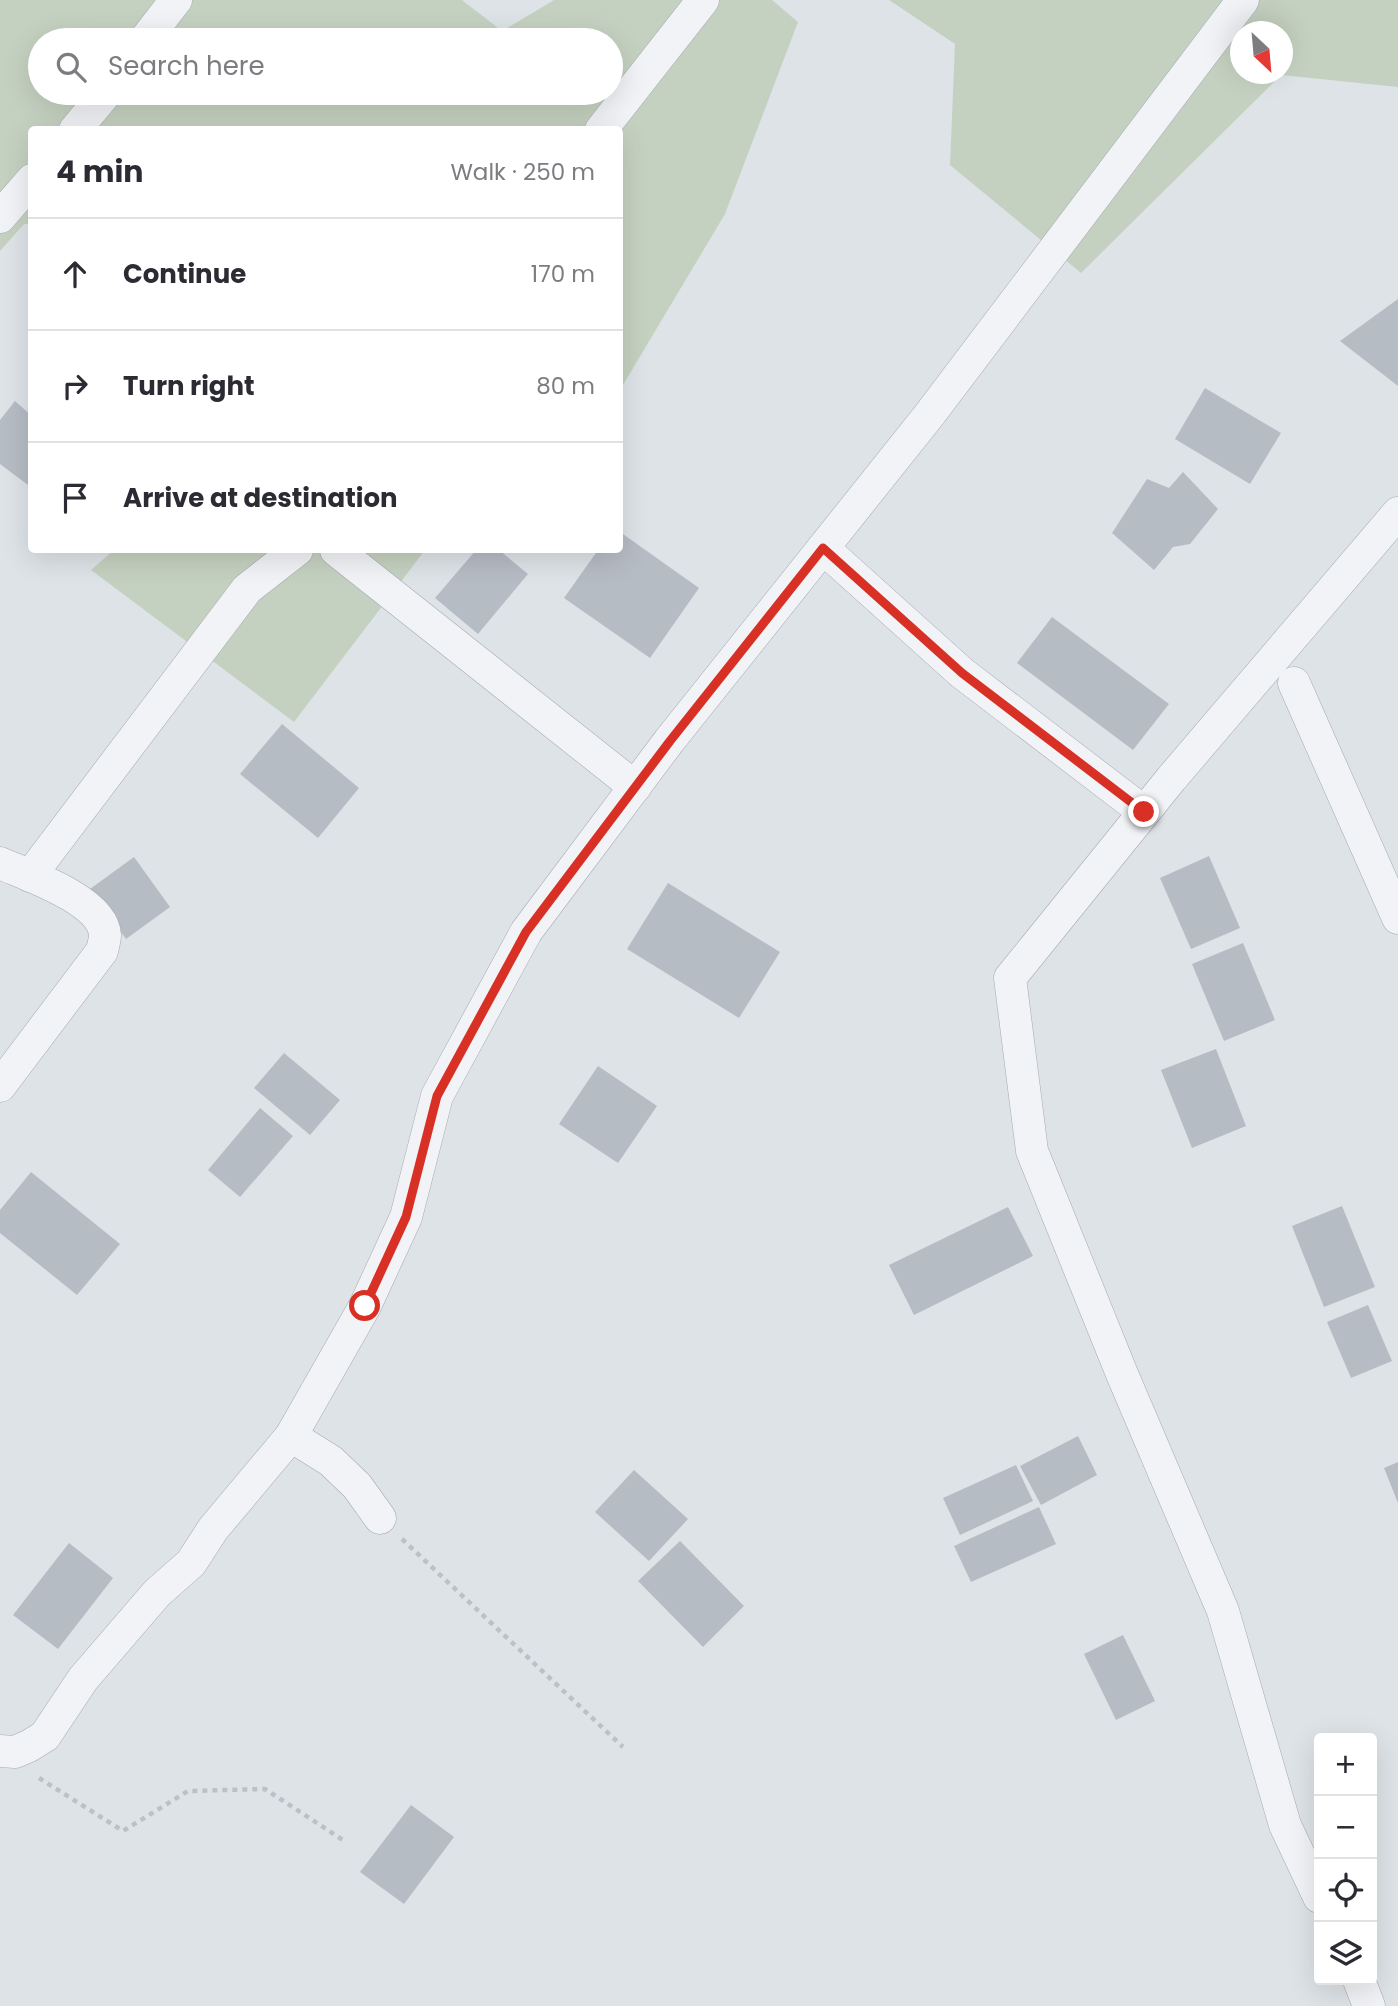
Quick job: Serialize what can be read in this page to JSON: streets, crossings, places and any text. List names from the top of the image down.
{
  "north": "bottom right",
  "page": {
    "search": "Search here",
    "heading": ["4 min", "Walk · 250 m"],
    "list": [
      ["Continue", "170 m"],
      ["Turn right", "80 m"],
      "Arrive at destination"
    ],
    "map_buttons": ["+", "−"]
  }
}
